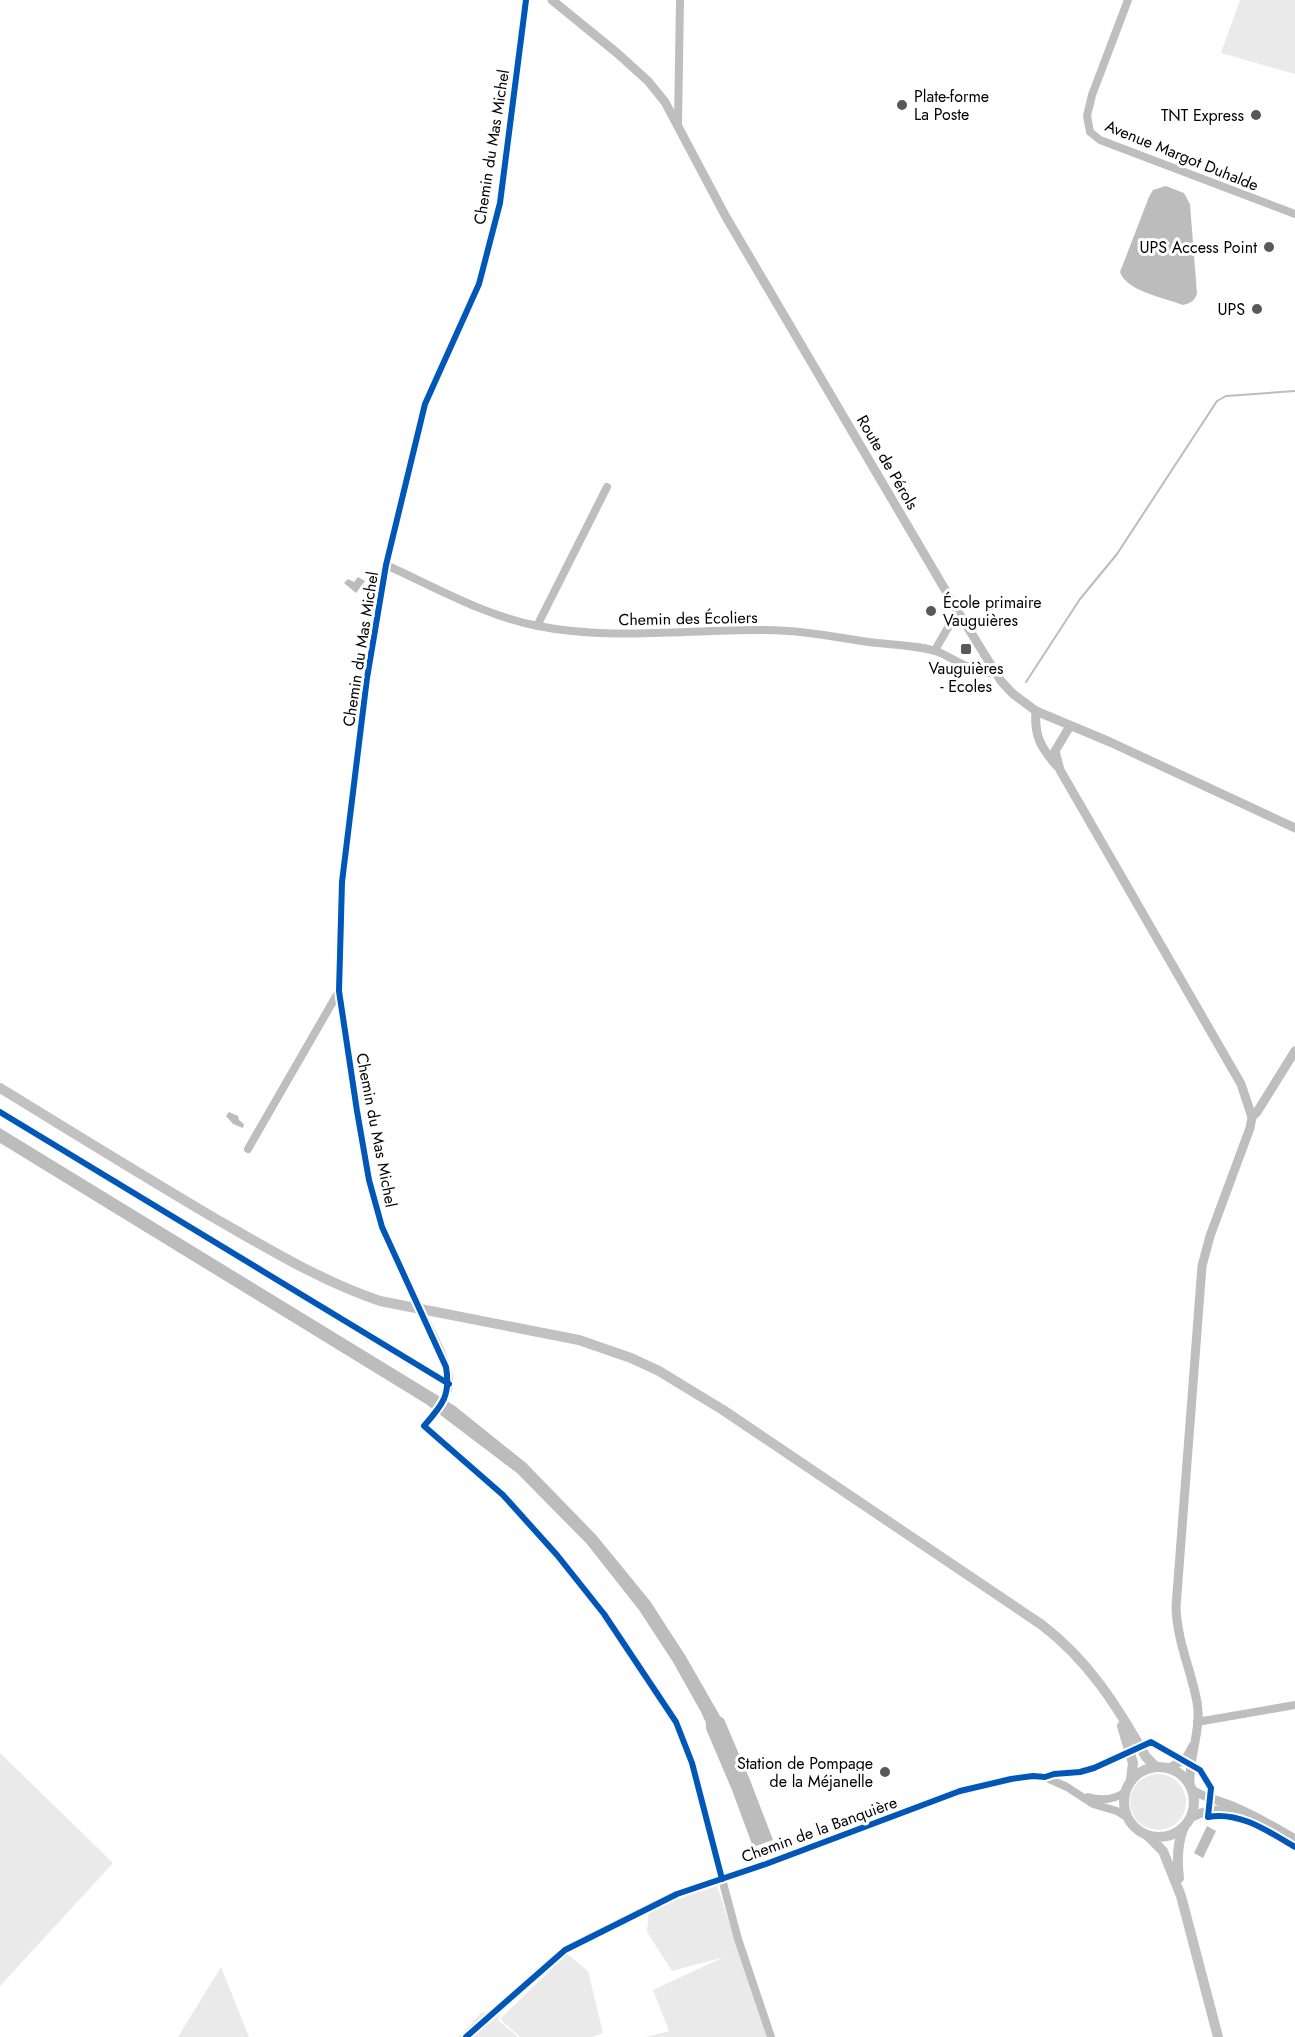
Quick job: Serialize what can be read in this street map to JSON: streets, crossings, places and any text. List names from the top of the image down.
{
  "streets": {
    "street": [
      "Chemin du Mas Michel",
      "Avenue Margot Duhalde",
      "Route de Pérols",
      "Chemin des Écoliers",
      "Chemin de la Banquière"
    ]
  },
  "crossings": [
    ["Chemin du Mas Michel", "Chemin des Écoliers"],
    ["Route de Pérols", "Chemin des Écoliers"]
  ],
  "places": {
    "other": [
      "Plate-forme La Poste",
      "TNT Express",
      "UPS Access Point",
      "UPS",
      "École primaire Vauguières",
      "Station de Pompage de la Méjanelle"
    ],
    "transit": ["Vauguières - Ecoles"]
  }
}
